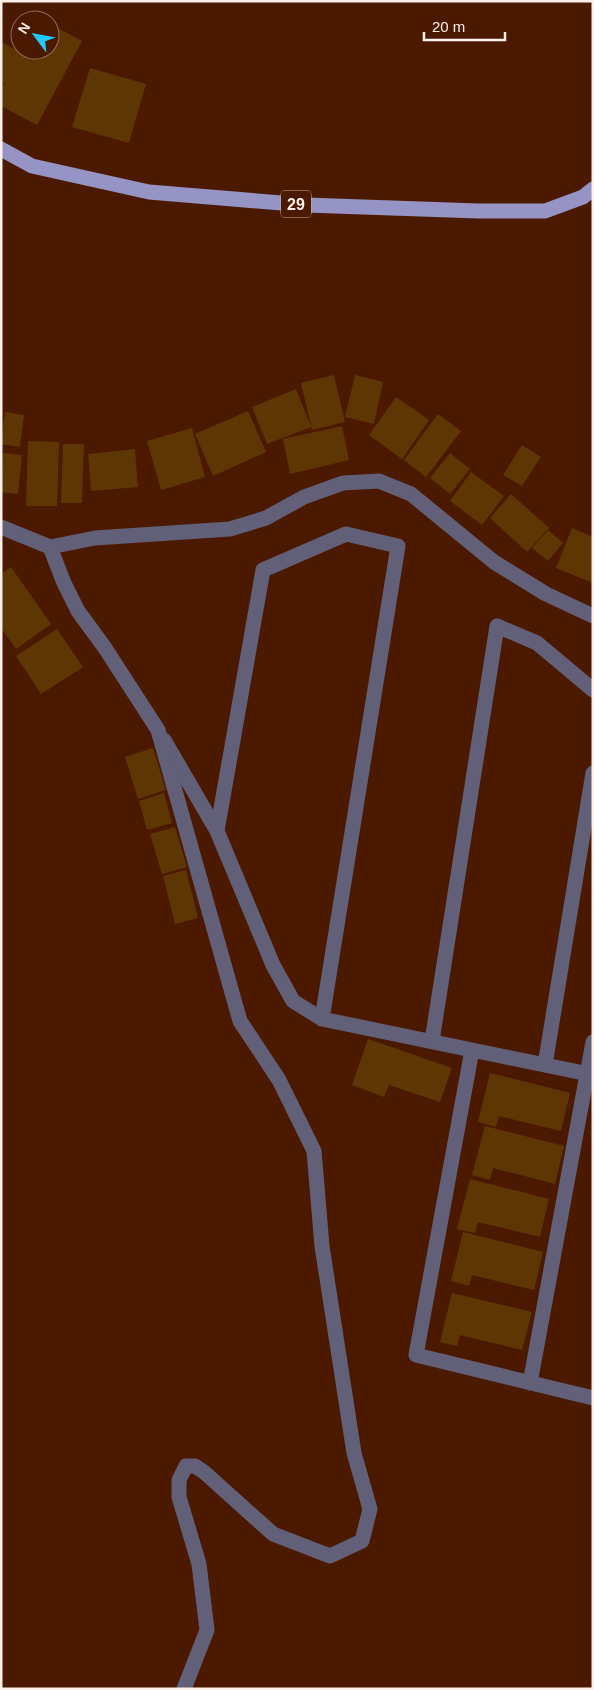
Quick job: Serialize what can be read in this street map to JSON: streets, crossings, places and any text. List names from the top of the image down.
{
  "streets": {
    "main road": ["29"]
  },
  "scale_bar": "20 m",
  "north": "top left"
}
